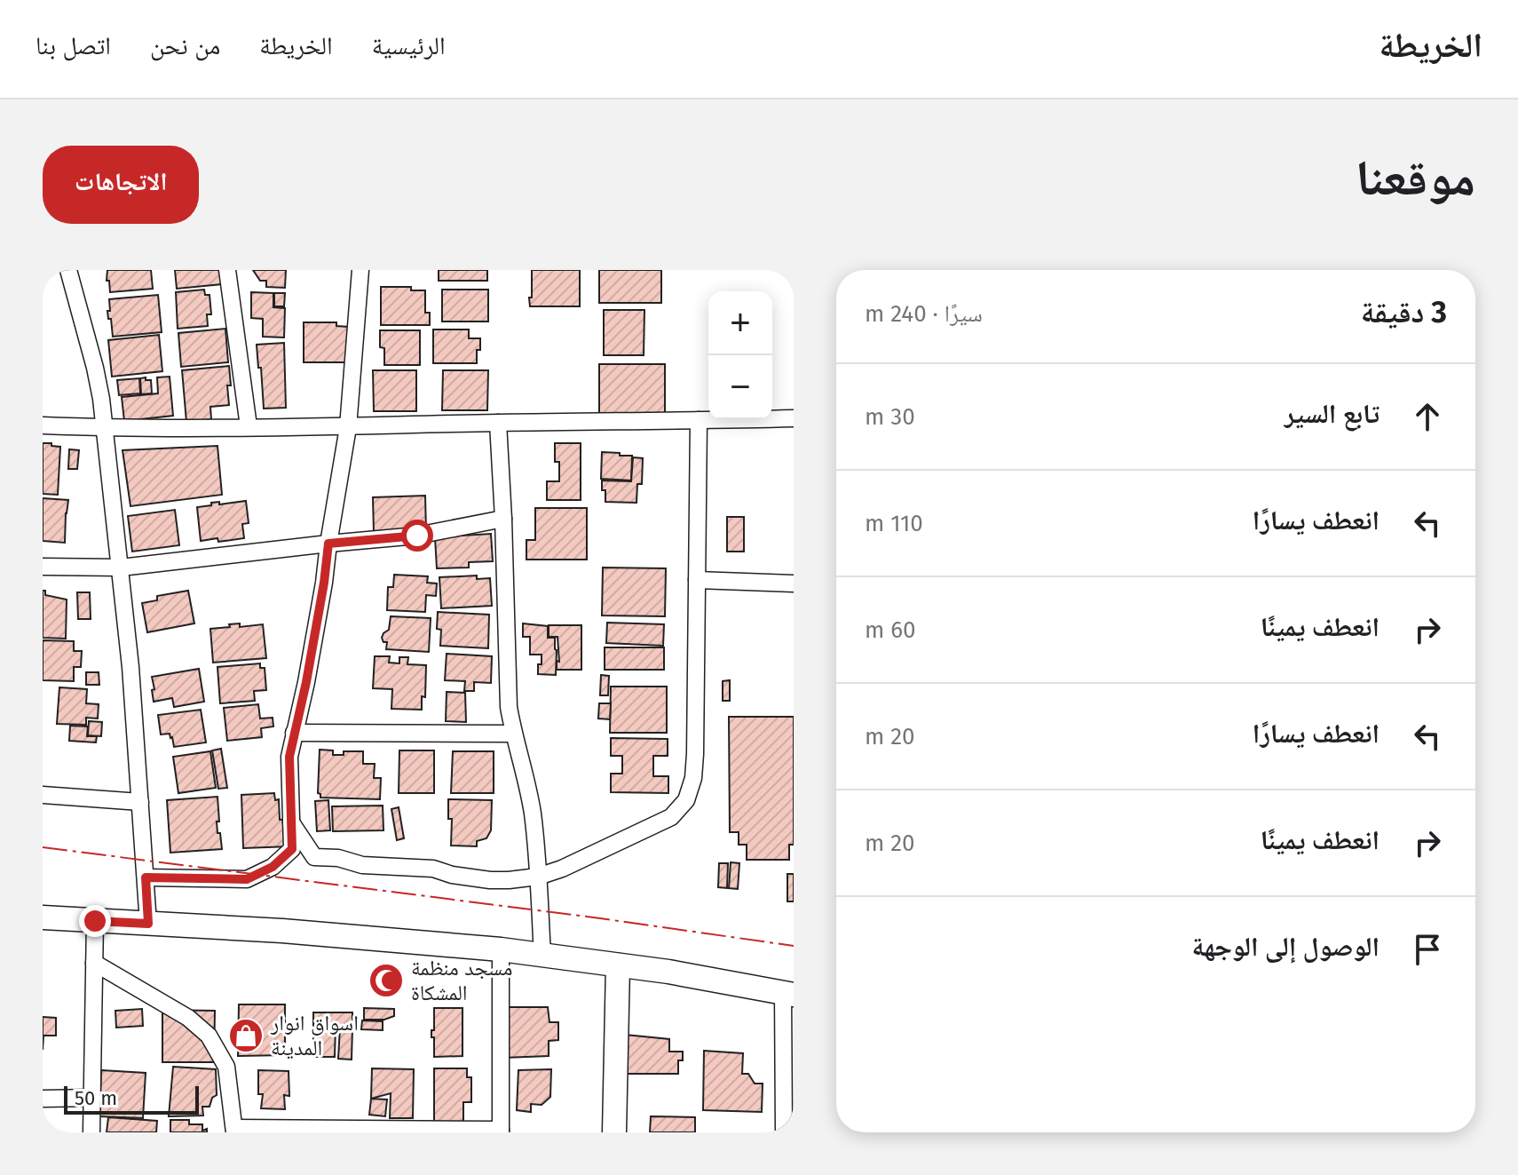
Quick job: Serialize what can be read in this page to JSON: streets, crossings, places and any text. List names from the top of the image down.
{
  "places": {
    "mosque": ["مسجد منظمة المشكاة"],
    "shop": ["اسواق انوار المدينة"]
  },
  "scale_bar": "50 m",
  "page": {
    "header": "الخريطة",
    "nav": [
      "الرئيسية",
      "الخريطة",
      "من نحن",
      "اتصل بنا"
    ],
    "title": "موقعنا",
    "buttons": "الاتجاهات",
    "heading": ["3 دقيقة", "سيرًا · 240 m"],
    "map_buttons": ["+", "−"],
    "list": [
      ["تابع السير", "30 m"],
      ["انعطف يسارًا", "110 m"],
      ["انعطف يمينًا", "60 m"],
      ["انعطف يسارًا", "20 m"],
      ["انعطف يمينًا", "20 m"],
      "الوصول إلى الوجهة"
    ],
    "scale": "50 m"
  }
}
